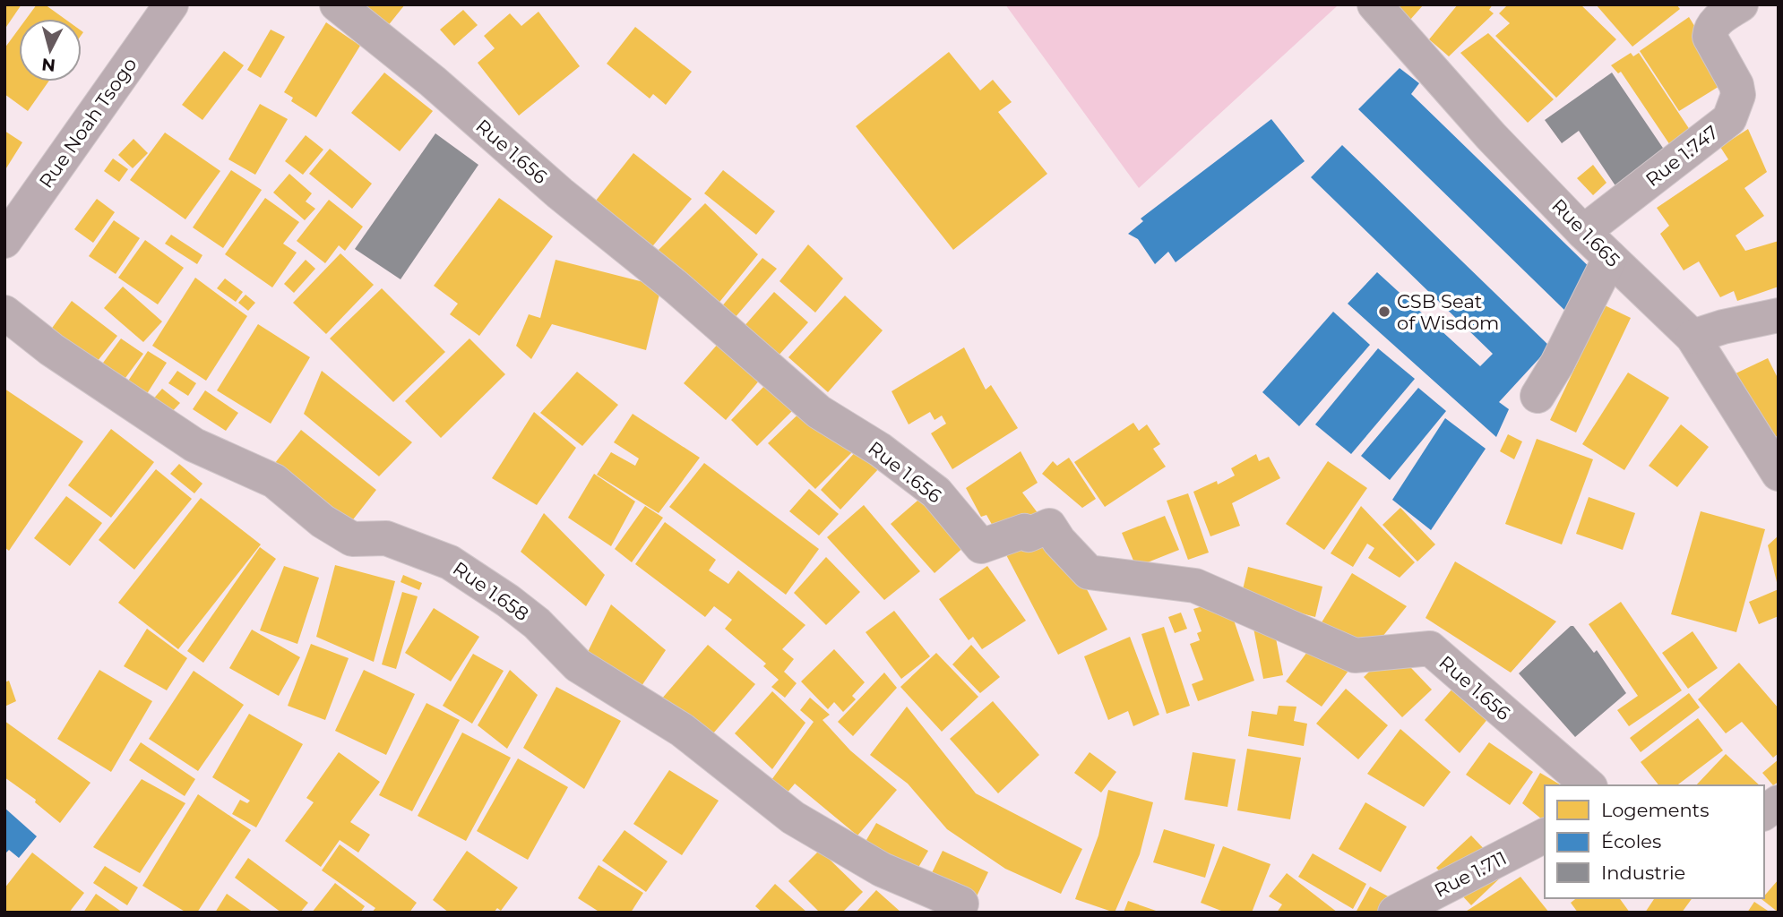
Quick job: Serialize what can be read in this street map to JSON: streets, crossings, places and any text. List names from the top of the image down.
{
  "streets": {
    "main road": ["Rue Noah Tsogo"],
    "street": [
      "Rue 1.656",
      "Rue 1.747",
      "Rue 1.665",
      "Rue 1.658",
      "Rue 1.711"
    ]
  },
  "crossings": [
    ["Rue 1.747", "Rue 1.665"]
  ],
  "places": ["CSB Seat of Wisdom"],
  "legend": ["Logements", "Écoles", "Industrie"],
  "north": "bottom"
}
